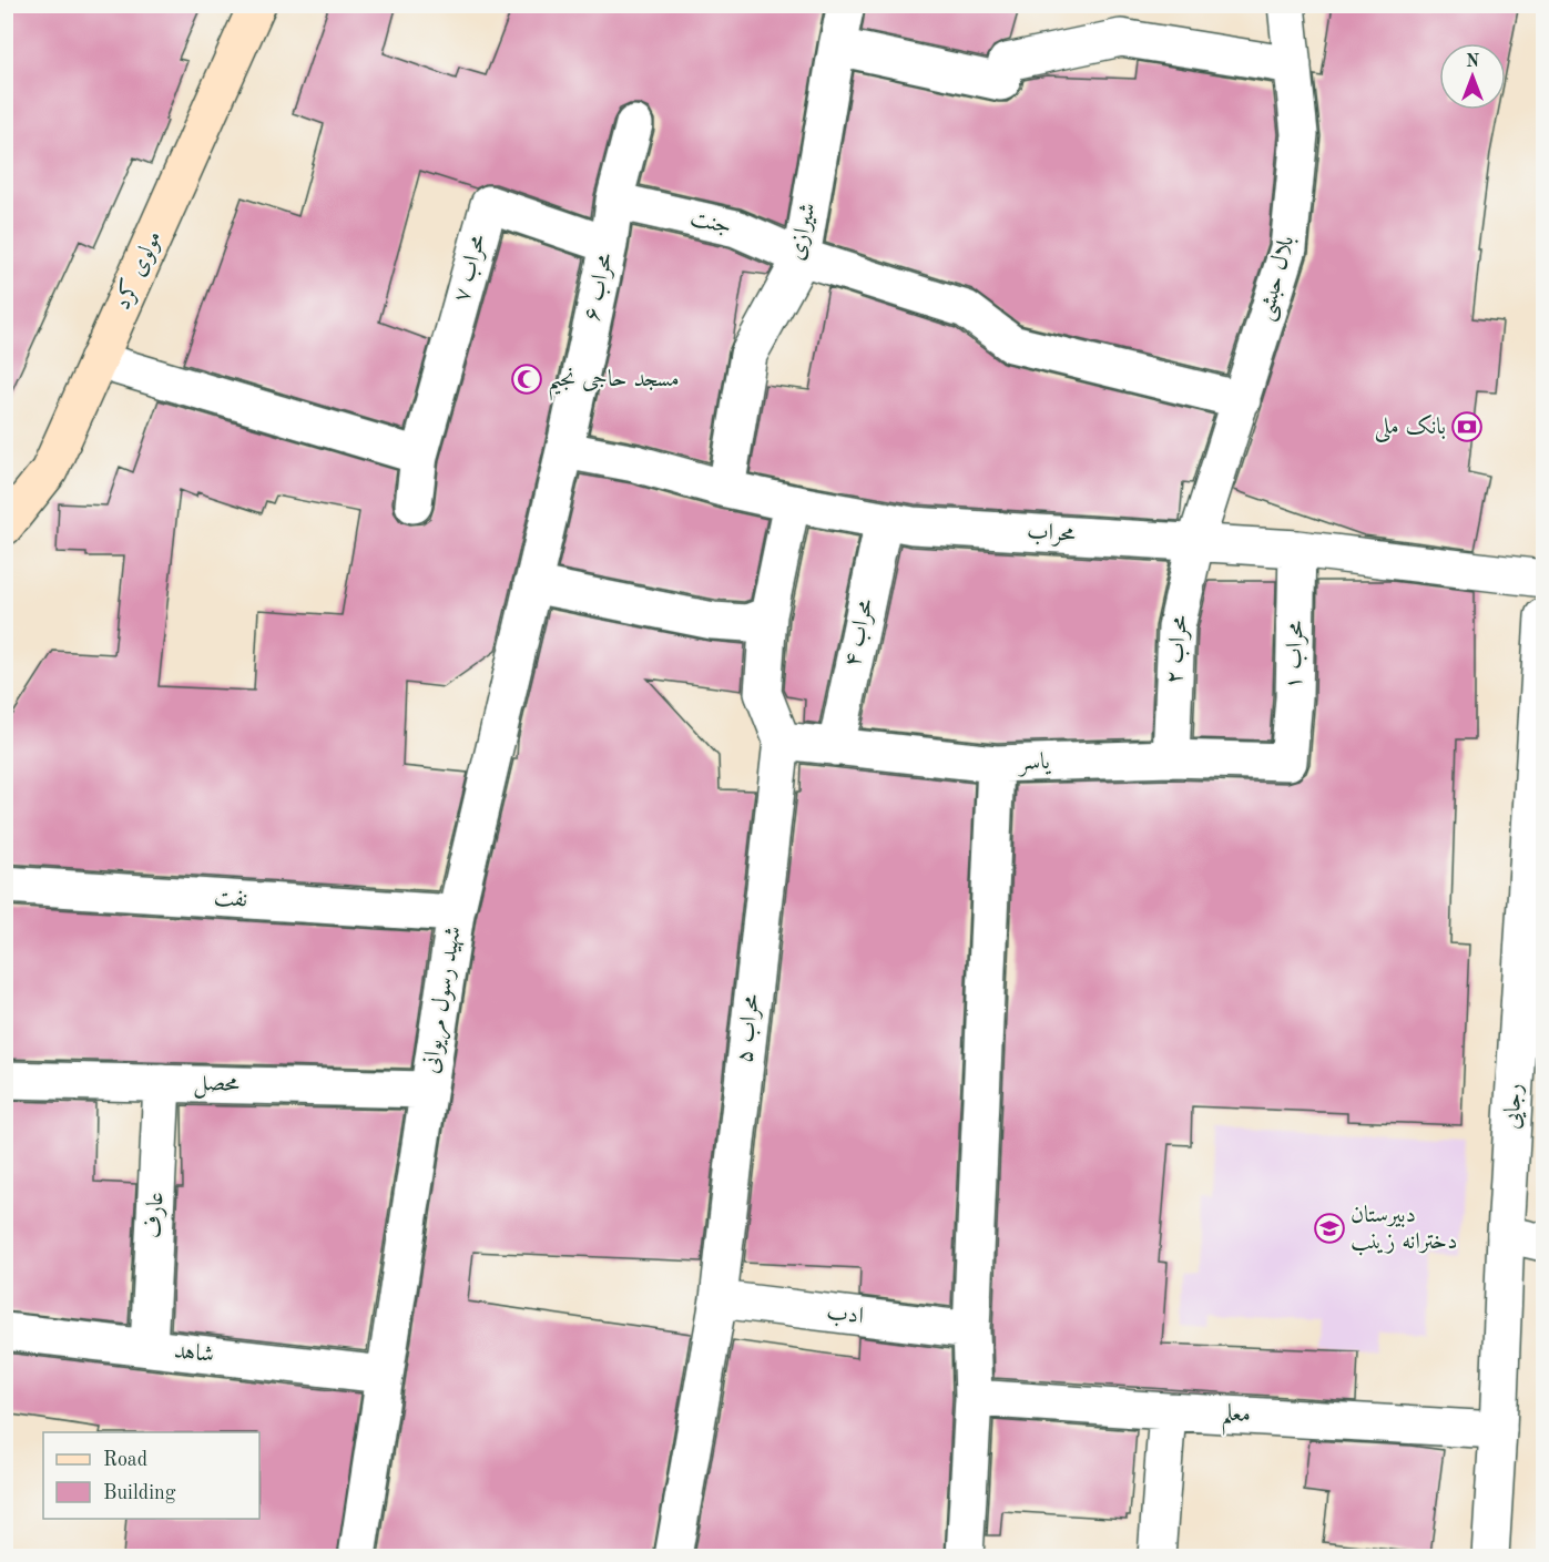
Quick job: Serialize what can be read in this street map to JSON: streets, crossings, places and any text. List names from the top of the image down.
{
  "streets": {
    "main road": ["مولوی کرد"],
    "street": [
      "جنت",
      "شیرازی",
      "محراب ۷",
      "بلال حبشی",
      "محراب ۶",
      "محراب",
      "محراب ۴",
      "محراب ۲",
      "محراب ۱",
      "یاسر",
      "نفت",
      "شهید رسول مریوانی",
      "محراب ۵",
      "محصل",
      "رجایی",
      "عارف",
      "ادب",
      "شاهد",
      "معلم"
    ]
  },
  "crossings": [
    ["جنت", "شیرازی"],
    ["جنت", "بلال حبشی"],
    ["جنت", "محراب ۶"],
    ["شیرازی", "محراب"],
    ["محراب ۷", "محراب ۶"],
    ["بلال حبشی", "محراب"],
    ["بلال حبشی", "محراب ۲"],
    ["محراب ۶", "محراب"],
    ["محراب ۶", "شهید رسول مریوانی"],
    ["محراب", "محراب ۴"],
    ["محراب", "محراب ۲"],
    ["محراب", "محراب ۱"],
    ["محراب", "شهید رسول مریوانی"],
    ["محراب", "محراب ۵"],
    ["محراب ۴", "یاسر"],
    ["محراب ۲", "یاسر"],
    ["محراب ۱", "یاسر"],
    ["یاسر", "محراب ۵"],
    ["نفت", "شهید رسول مریوانی"],
    ["شهید رسول مریوانی", "محصل"],
    ["شهید رسول مریوانی", "شاهد"],
    ["محراب ۵", "ادب"],
    ["محصل", "عارف"],
    ["رجایی", "معلم"],
    ["عارف", "شاهد"]
  ],
  "places": {
    "mosque": ["مسجد حاجی نجیم"],
    "bank": ["بانک ملی"],
    "school or university": ["دبیرستان دخترانه زینب"]
  },
  "legend": ["Road", "Building"],
  "north": "top"
}
